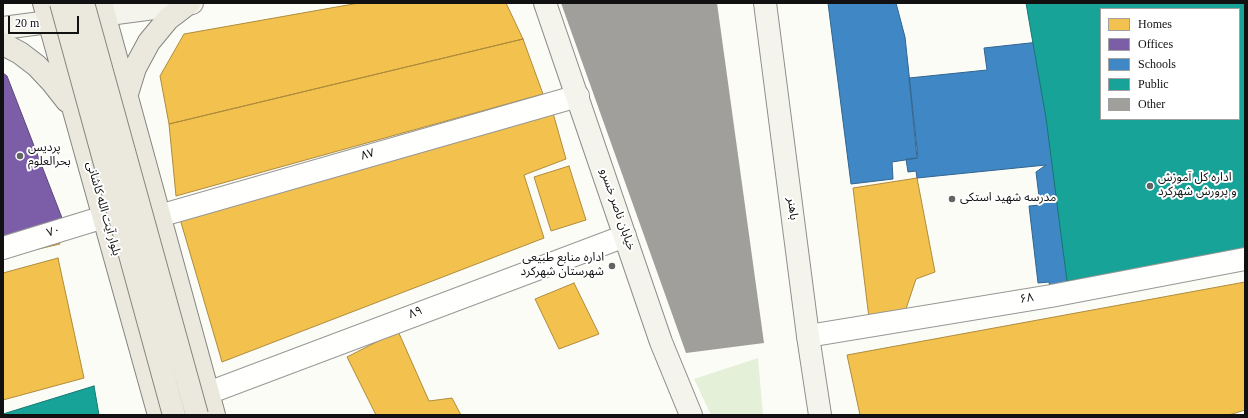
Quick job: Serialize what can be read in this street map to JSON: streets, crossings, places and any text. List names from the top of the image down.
{
  "streets": {
    "main road": ["بلوار آیت الله کاشانی", "باهنر", "خیابان ناصر خسرو"],
    "street": [
      "۸۷",
      "۷۰",
      "۶۸",
      "۸۹"
    ]
  },
  "crossings": [
    ["۸۷", "خیابان ناصر خسرو"],
    ["بلوار آیت الله کاشانی", "۷۰"],
    ["باهنر", "۶۸"],
    ["خیابان ناصر خسرو", "۸۹"]
  ],
  "places": [
    "پردیس بحرالعلوم",
    "اداره کل آموزش و پرورش شهرکرد",
    "مدرسه شهید استکی",
    "اداره منابع طبیعی شهرستان شهرکرد"
  ],
  "legend": [
    "Homes",
    "Offices",
    "Schools",
    "Public",
    "Other"
  ],
  "scale_bar": "20 m"
}
